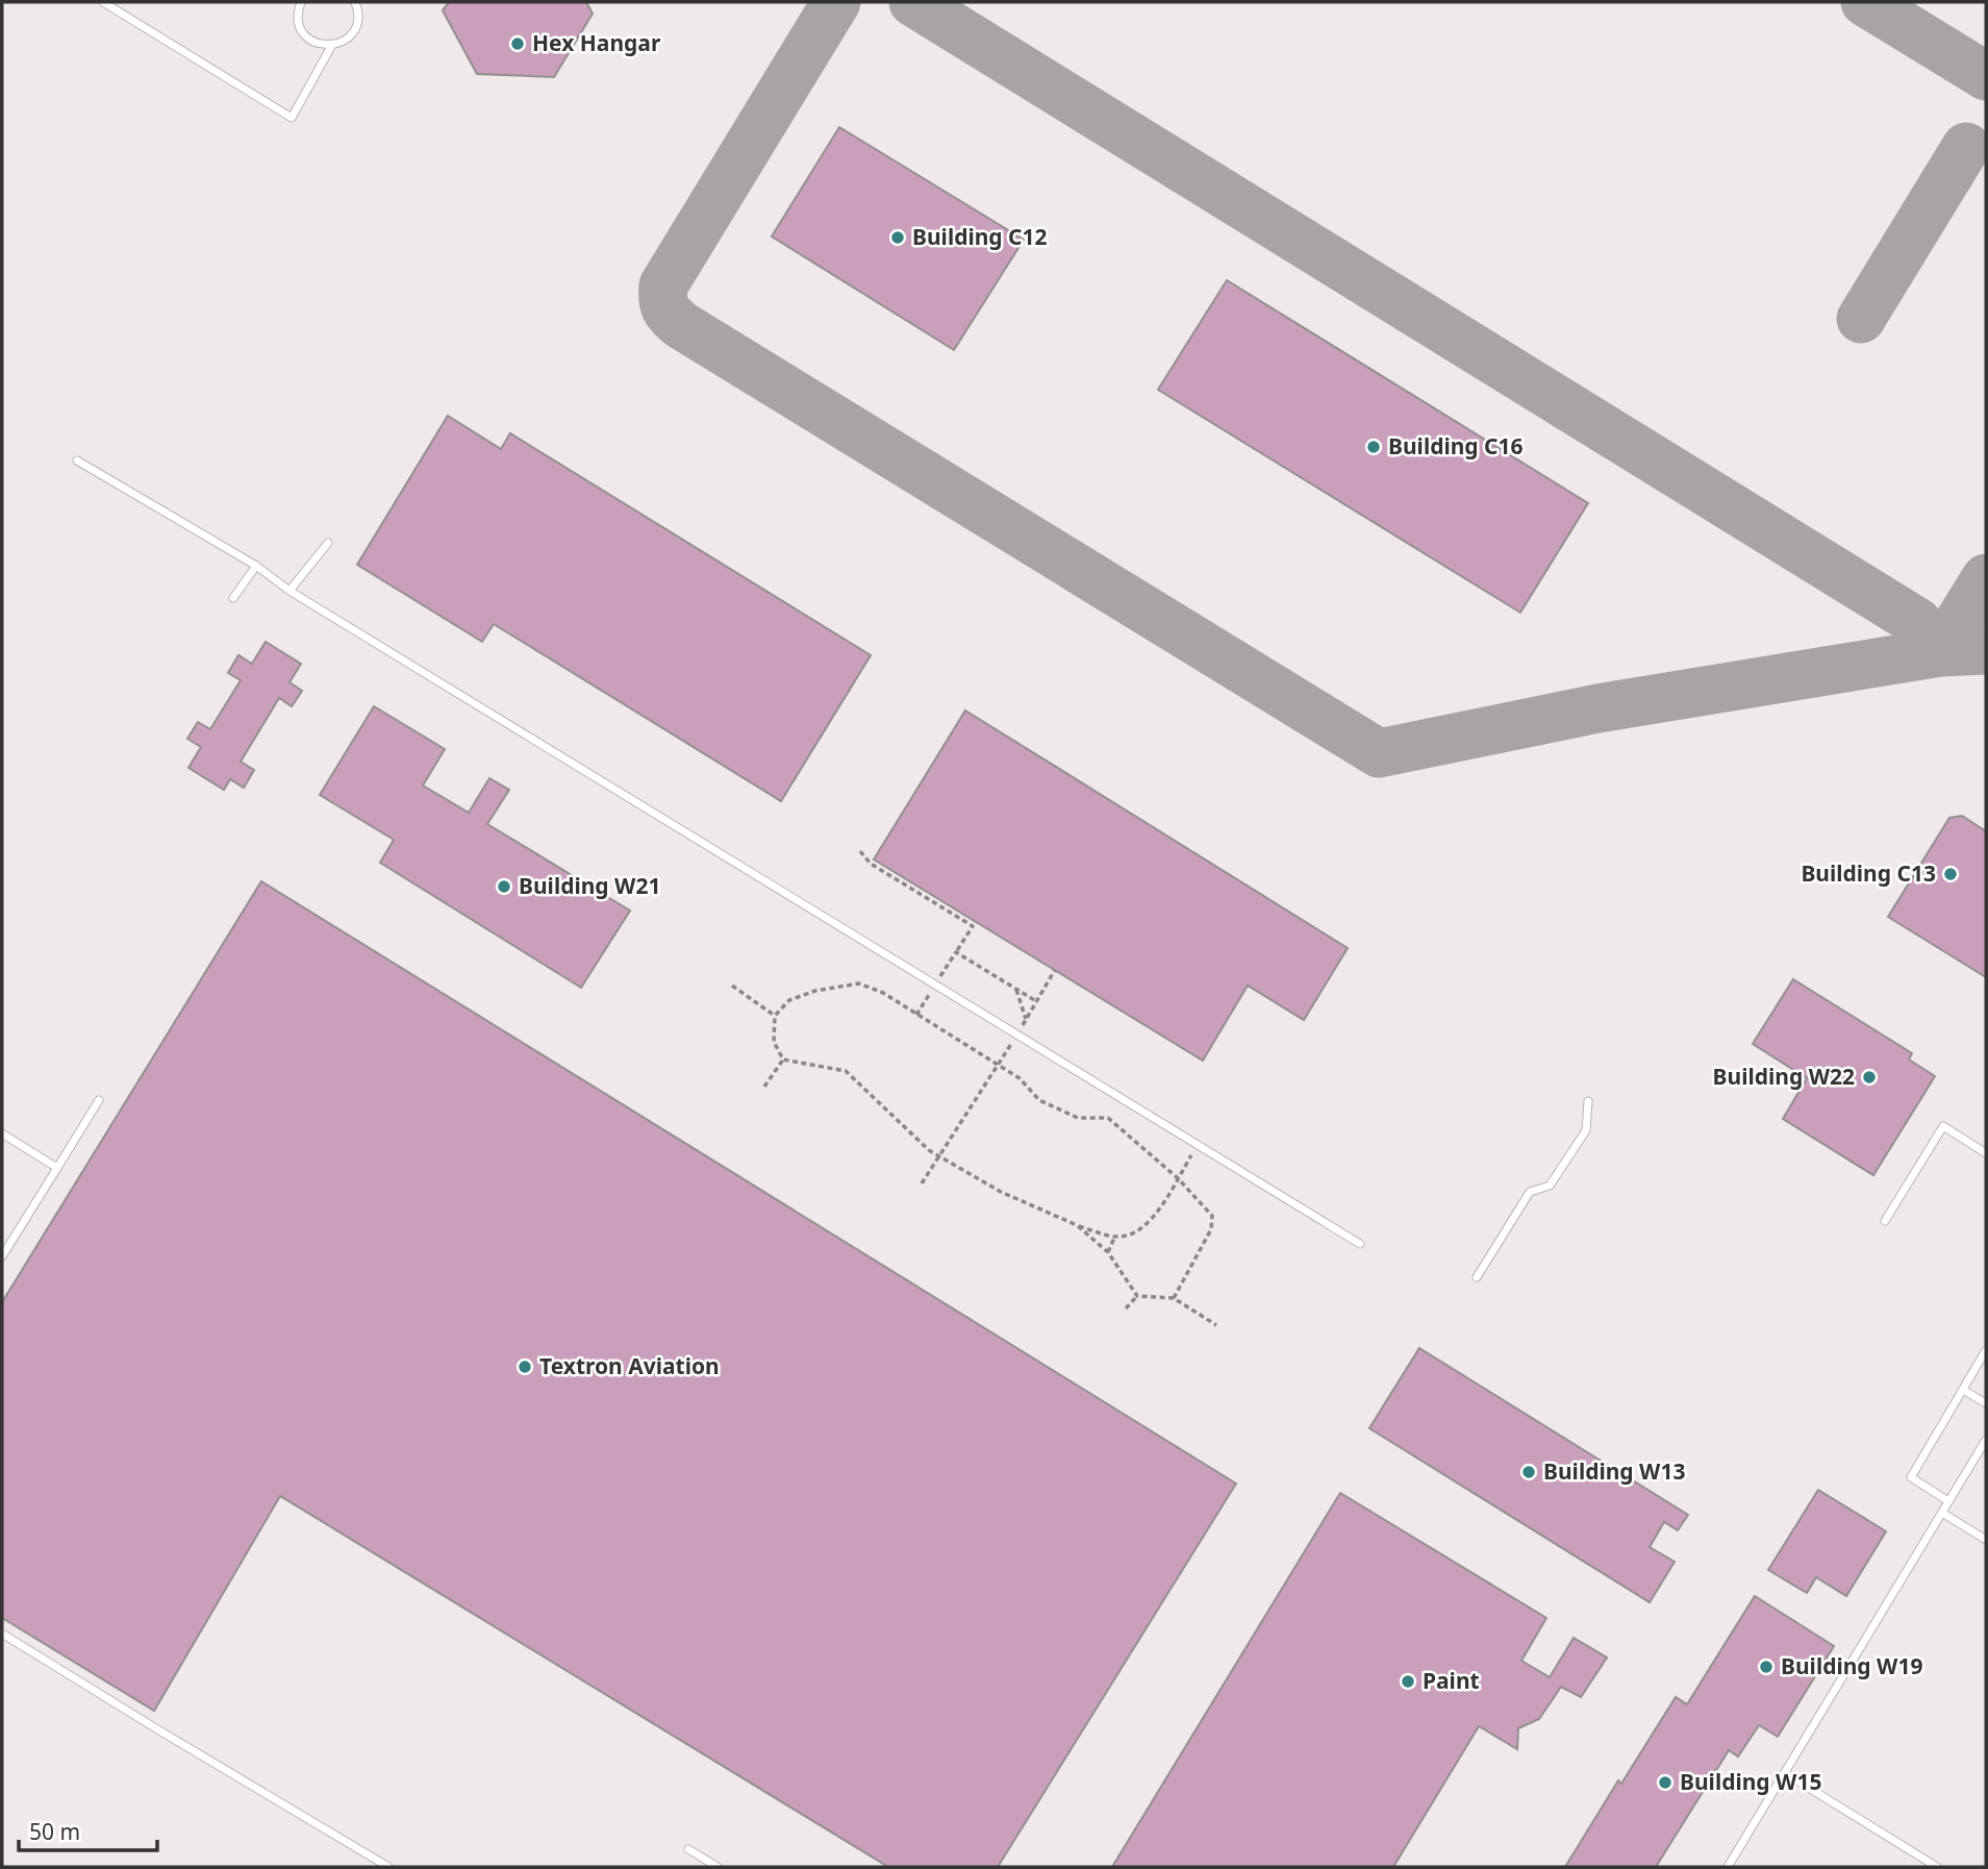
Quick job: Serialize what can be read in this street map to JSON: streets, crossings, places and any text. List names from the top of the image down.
{
  "places": [
    "Hex Hangar",
    "Building C12",
    "Building C16",
    "Building C13",
    "Building W21",
    "Building W22",
    "Textron Aviation",
    "Building W13",
    "Building W19",
    "Paint",
    "Building W15"
  ],
  "scale_bar": "50 m"
}
